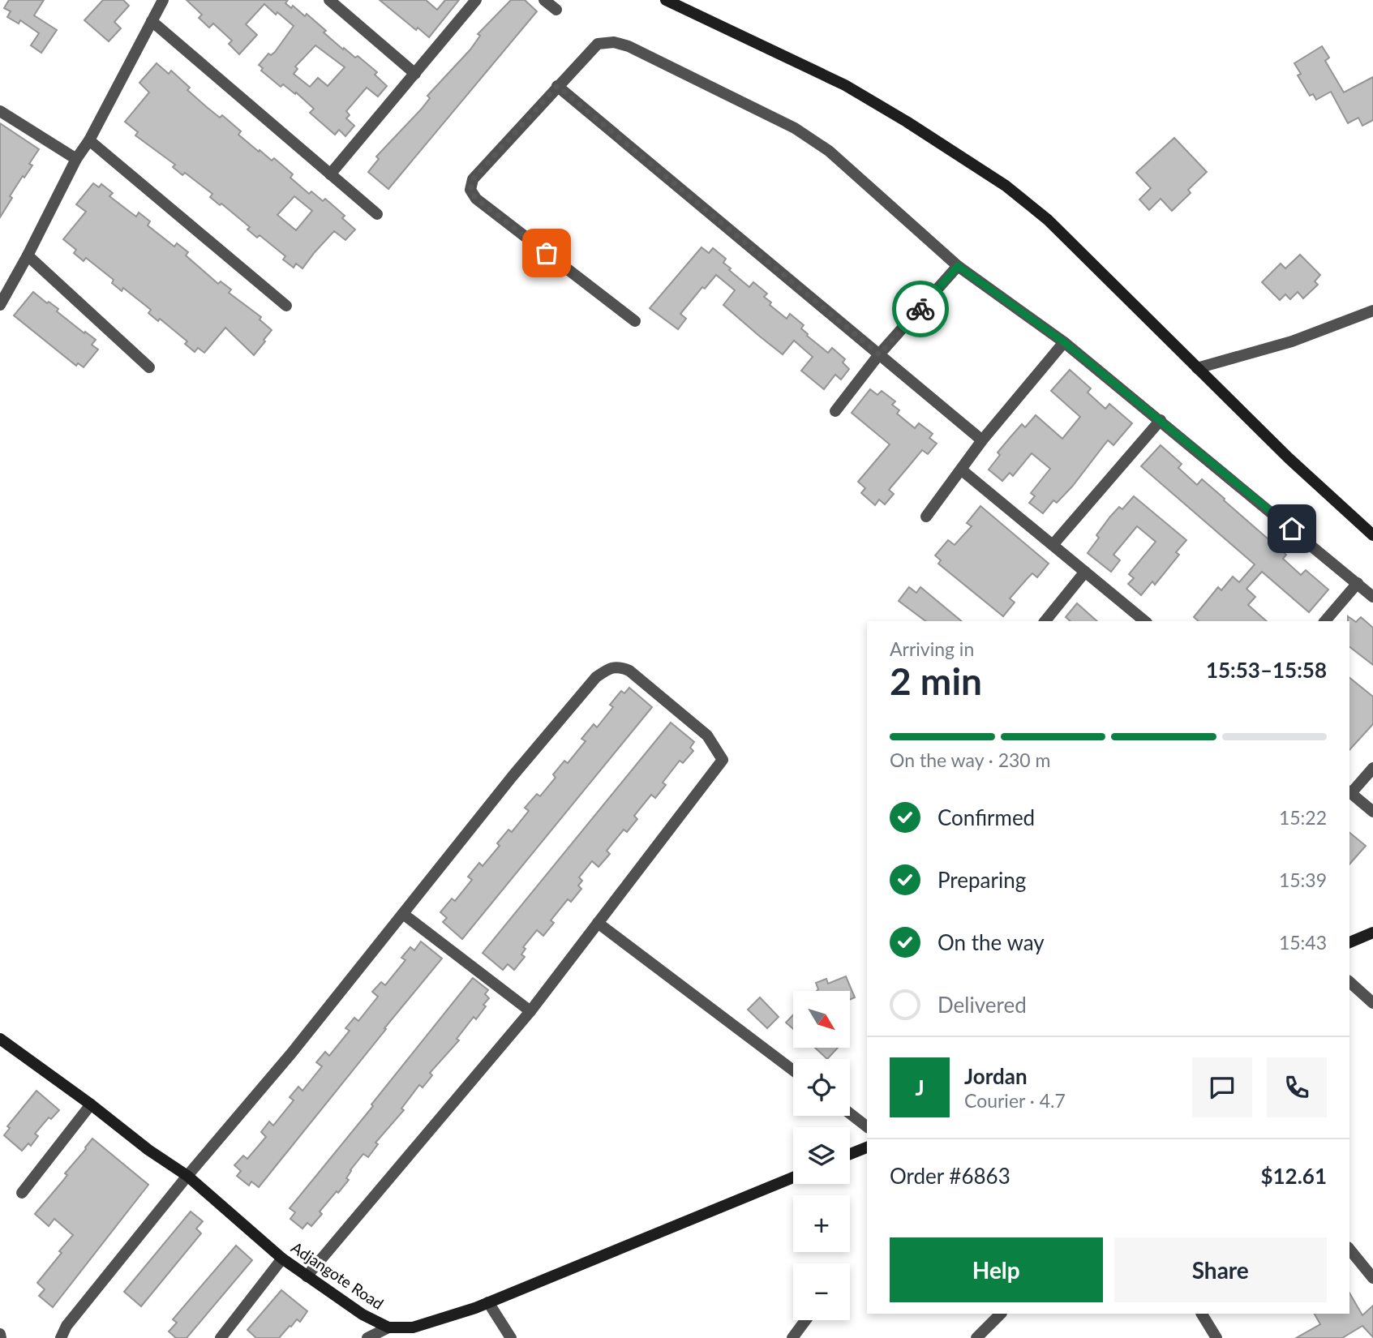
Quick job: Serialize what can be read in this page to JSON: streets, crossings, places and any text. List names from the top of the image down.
{
  "streets": {
    "street": ["Adjangote Road"]
  },
  "north": "bottom right",
  "page": {
    "heading": ["2 min", "Arriving in", "15:53–15:58"],
    "panel": [
      "Jordan",
      "Courier · 4.7",
      "Order #6863",
      "$12.61"
    ],
    "bar": "On the way · 230 m",
    "list": [
      ["Confirmed", "15:22"],
      ["Preparing", "15:39"],
      ["On the way", "15:43"],
      "Delivered"
    ],
    "map_buttons": ["+", "−"],
    "round": "J",
    "buttons": ["Help", "Share"]
  }
}
